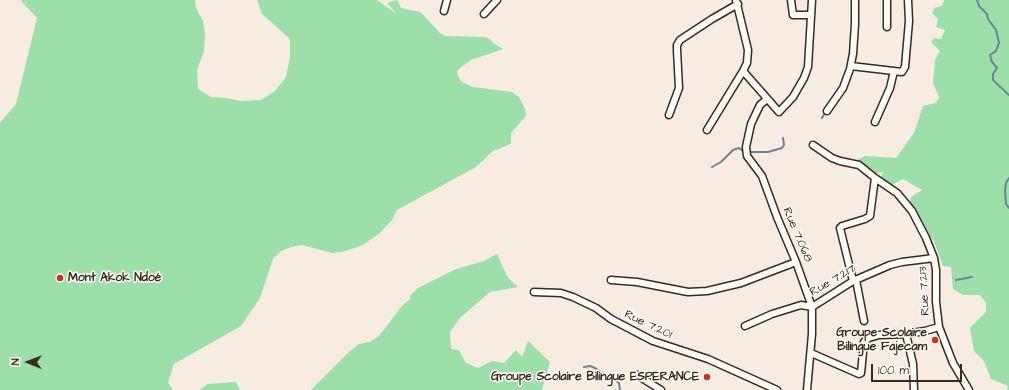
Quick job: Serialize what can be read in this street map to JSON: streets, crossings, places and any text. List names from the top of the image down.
{
  "streets": {
    "street": [
      "Rue 7.068",
      "Rue 7.217",
      "Rue 7.213",
      "Rue 7.201"
    ]
  },
  "crossings": [
    ["Rue 7.068", "Rue 7.217"],
    ["Rue 7.217", "Rue 7.213"]
  ],
  "places": ["Mont Akok Ndoé", "Groupe Scolaire Bilingue Fajecam", "Groupe Scolaire Bilingue ESPERANCE"],
  "scale_bar": "100 m",
  "north": "left"
}
